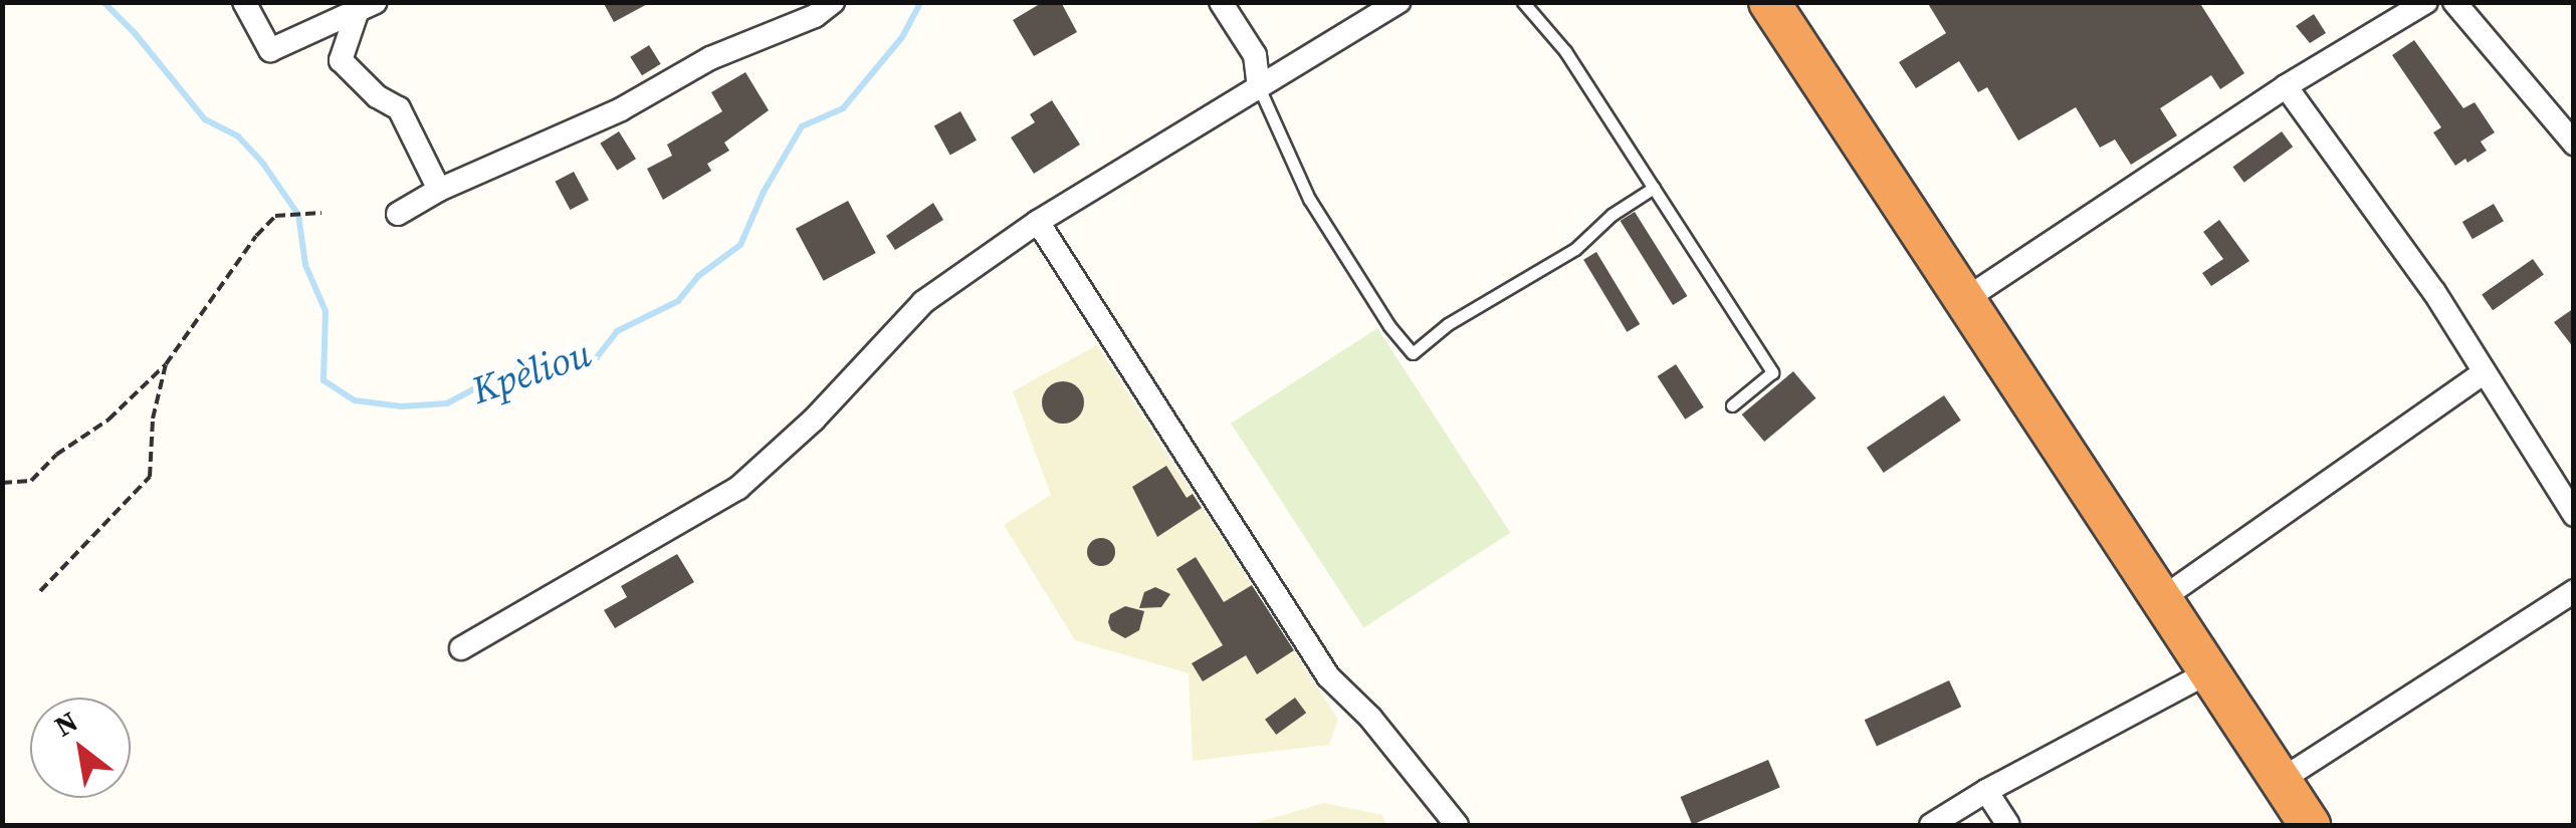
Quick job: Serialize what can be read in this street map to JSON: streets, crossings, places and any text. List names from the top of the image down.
{
  "water": ["Kpèliou"],
  "north": "top left"
}
